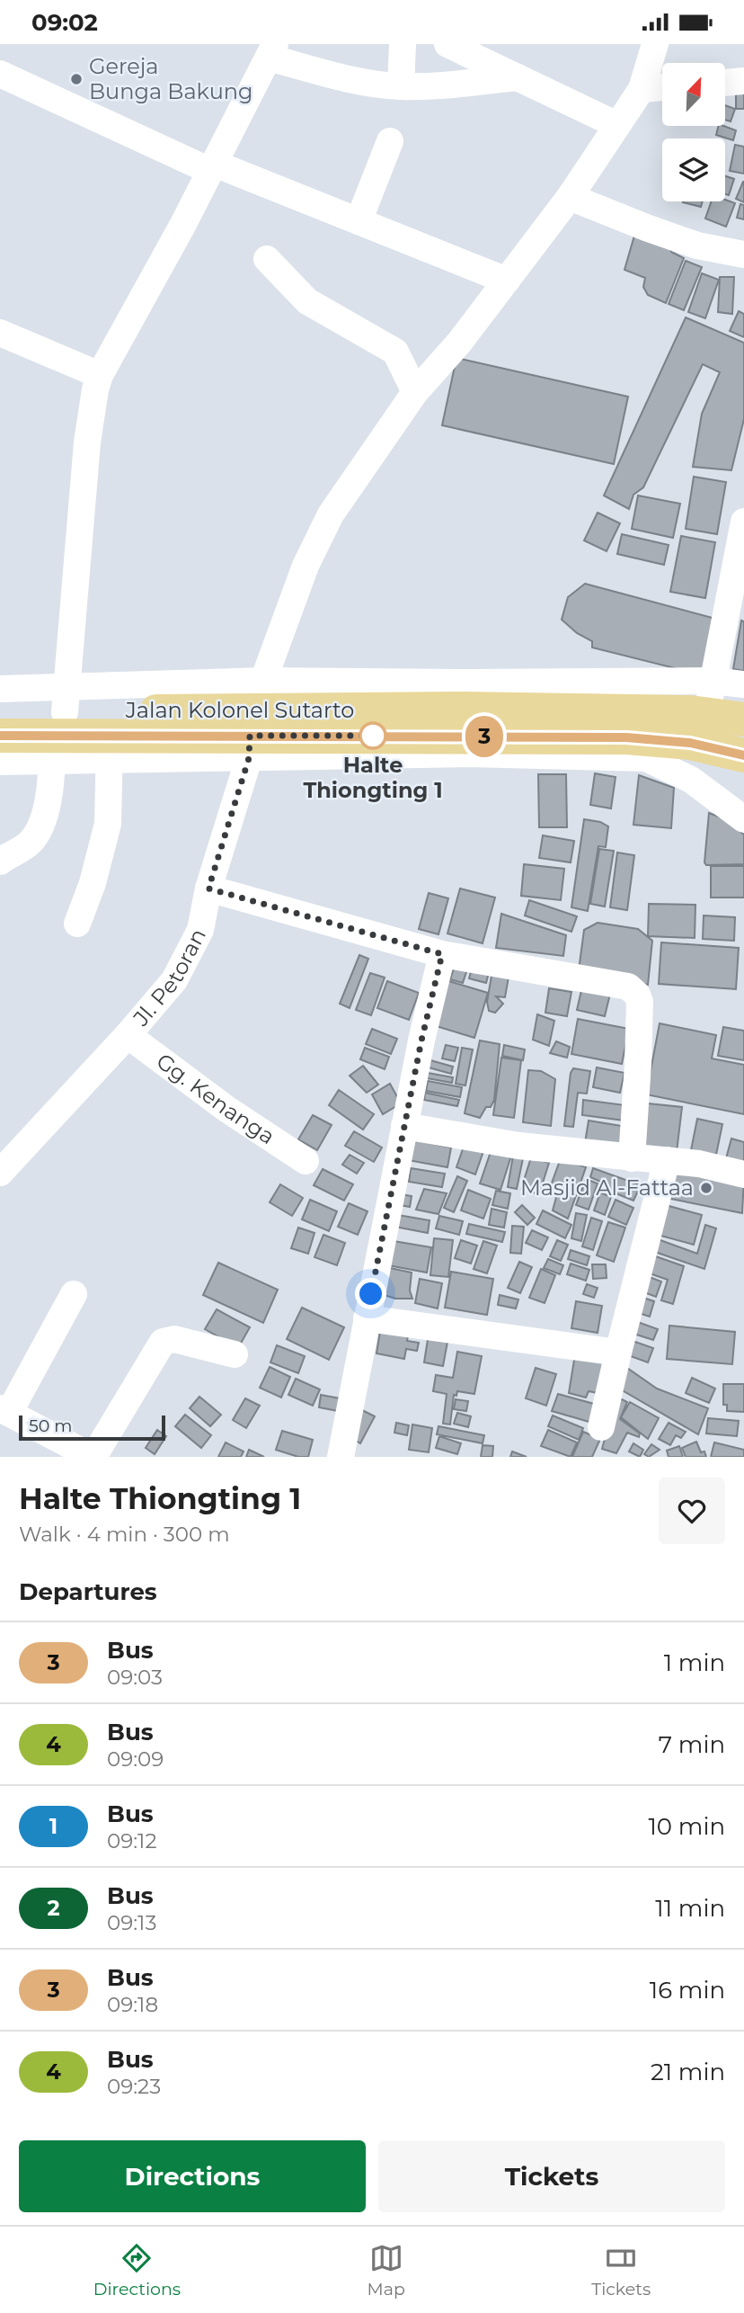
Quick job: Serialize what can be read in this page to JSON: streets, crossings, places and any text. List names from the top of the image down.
{
  "streets": {
    "main road": ["Jalan Kolonel Sutarto"],
    "street": ["Jl. Petoran", "Gg. Kenanga"]
  },
  "crossings": [
    ["Jalan Kolonel Sutarto", "Jl. Petoran"],
    ["Jl. Petoran", "Gg. Kenanga"]
  ],
  "places": ["Gereja Bunga Bakung", "Halte Thiongting 1", "Masjid Al-Fattaa"],
  "lines": ["bus line 3"],
  "scale_bar": "50 m",
  "north": "top right",
  "page": {
    "status": "09:02",
    "on_map": "3",
    "scale": "50 m",
    "heading": [
      ["Halte Thiongting 1", "Walk · 4 min · 300 m"],
      "Departures"
    ],
    "list": [
      {
        "mark": "3",
        "name": "Bus",
        "note": "09:03",
        "value": "1 min"
      },
      {
        "mark": "4",
        "name": "Bus",
        "note": "09:09",
        "value": "7 min"
      },
      {
        "mark": "1",
        "name": "Bus",
        "note": "09:12",
        "value": "10 min"
      },
      {
        "mark": "2",
        "name": "Bus",
        "note": "09:13",
        "value": "11 min"
      },
      {
        "mark": "3",
        "name": "Bus",
        "note": "09:18",
        "value": "16 min"
      },
      {
        "mark": "4",
        "name": "Bus",
        "note": "09:23",
        "value": "21 min"
      }
    ],
    "buttons": ["Directions", "Tickets"],
    "tabs": ["Directions", "Map", "Tickets"]
  }
}
